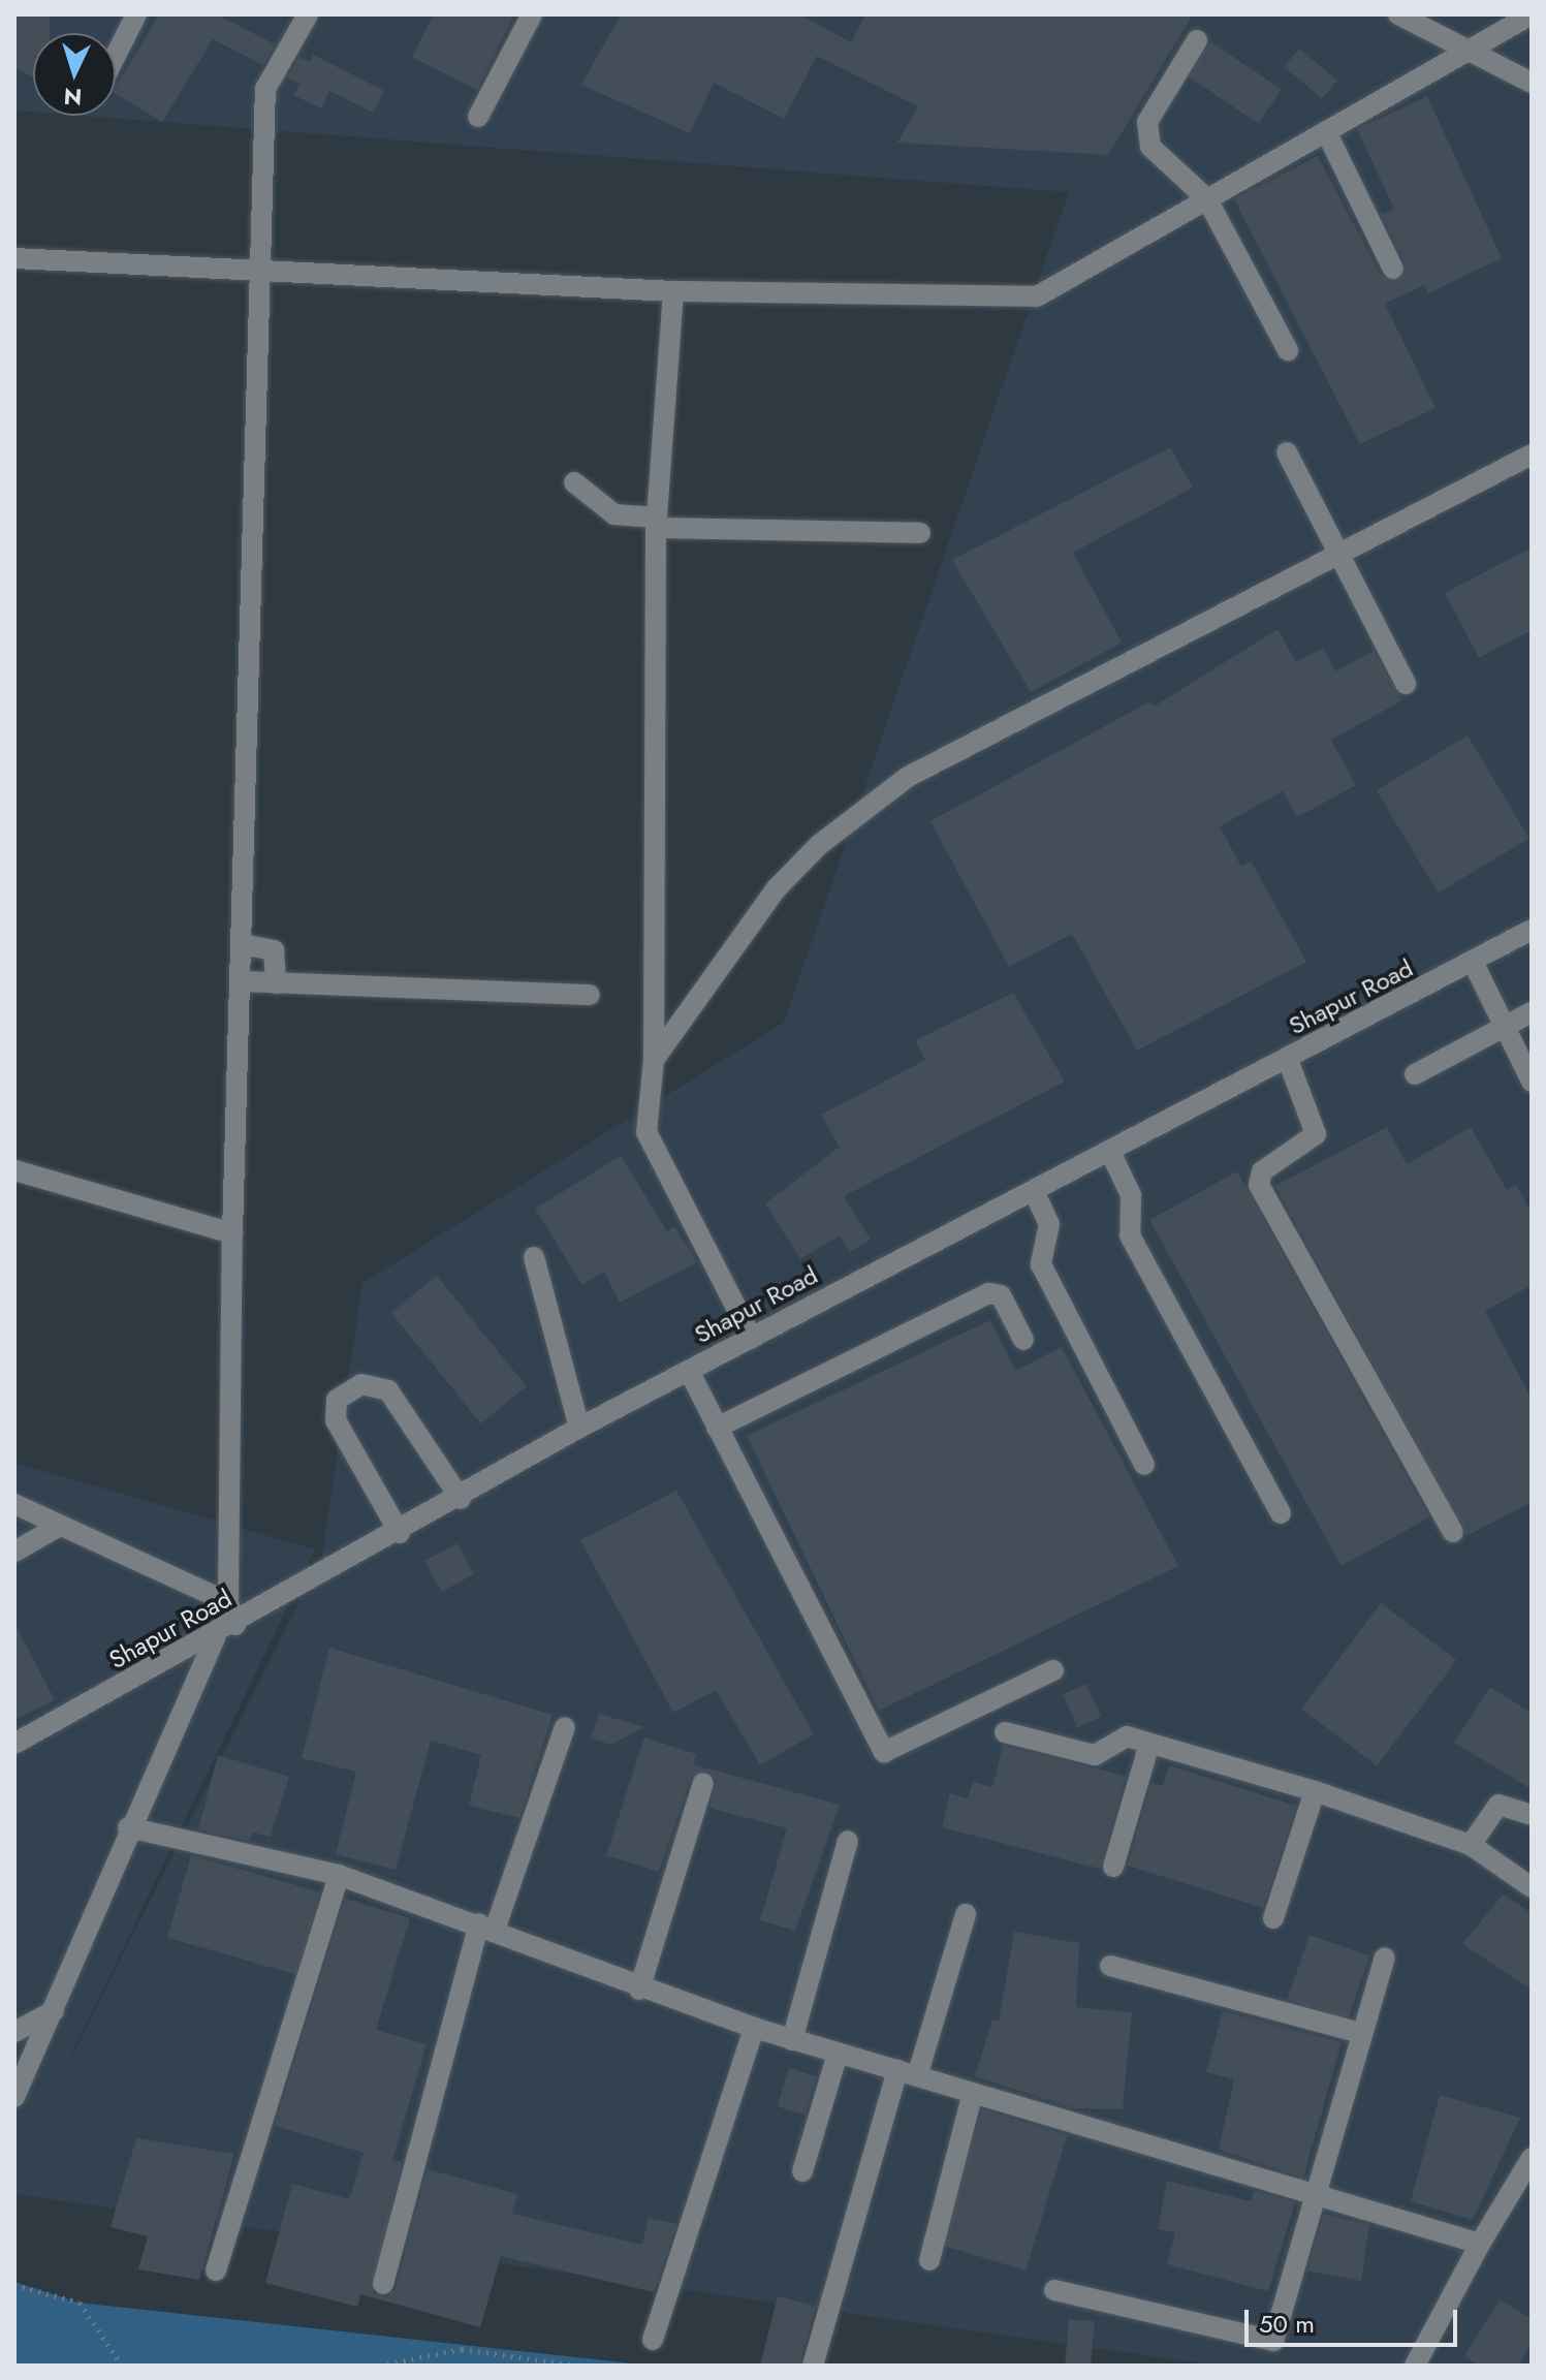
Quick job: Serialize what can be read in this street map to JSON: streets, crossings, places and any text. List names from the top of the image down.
{
  "streets": {
    "street": ["Shapur Road"]
  },
  "scale_bar": "50 m",
  "north": "bottom"
}
